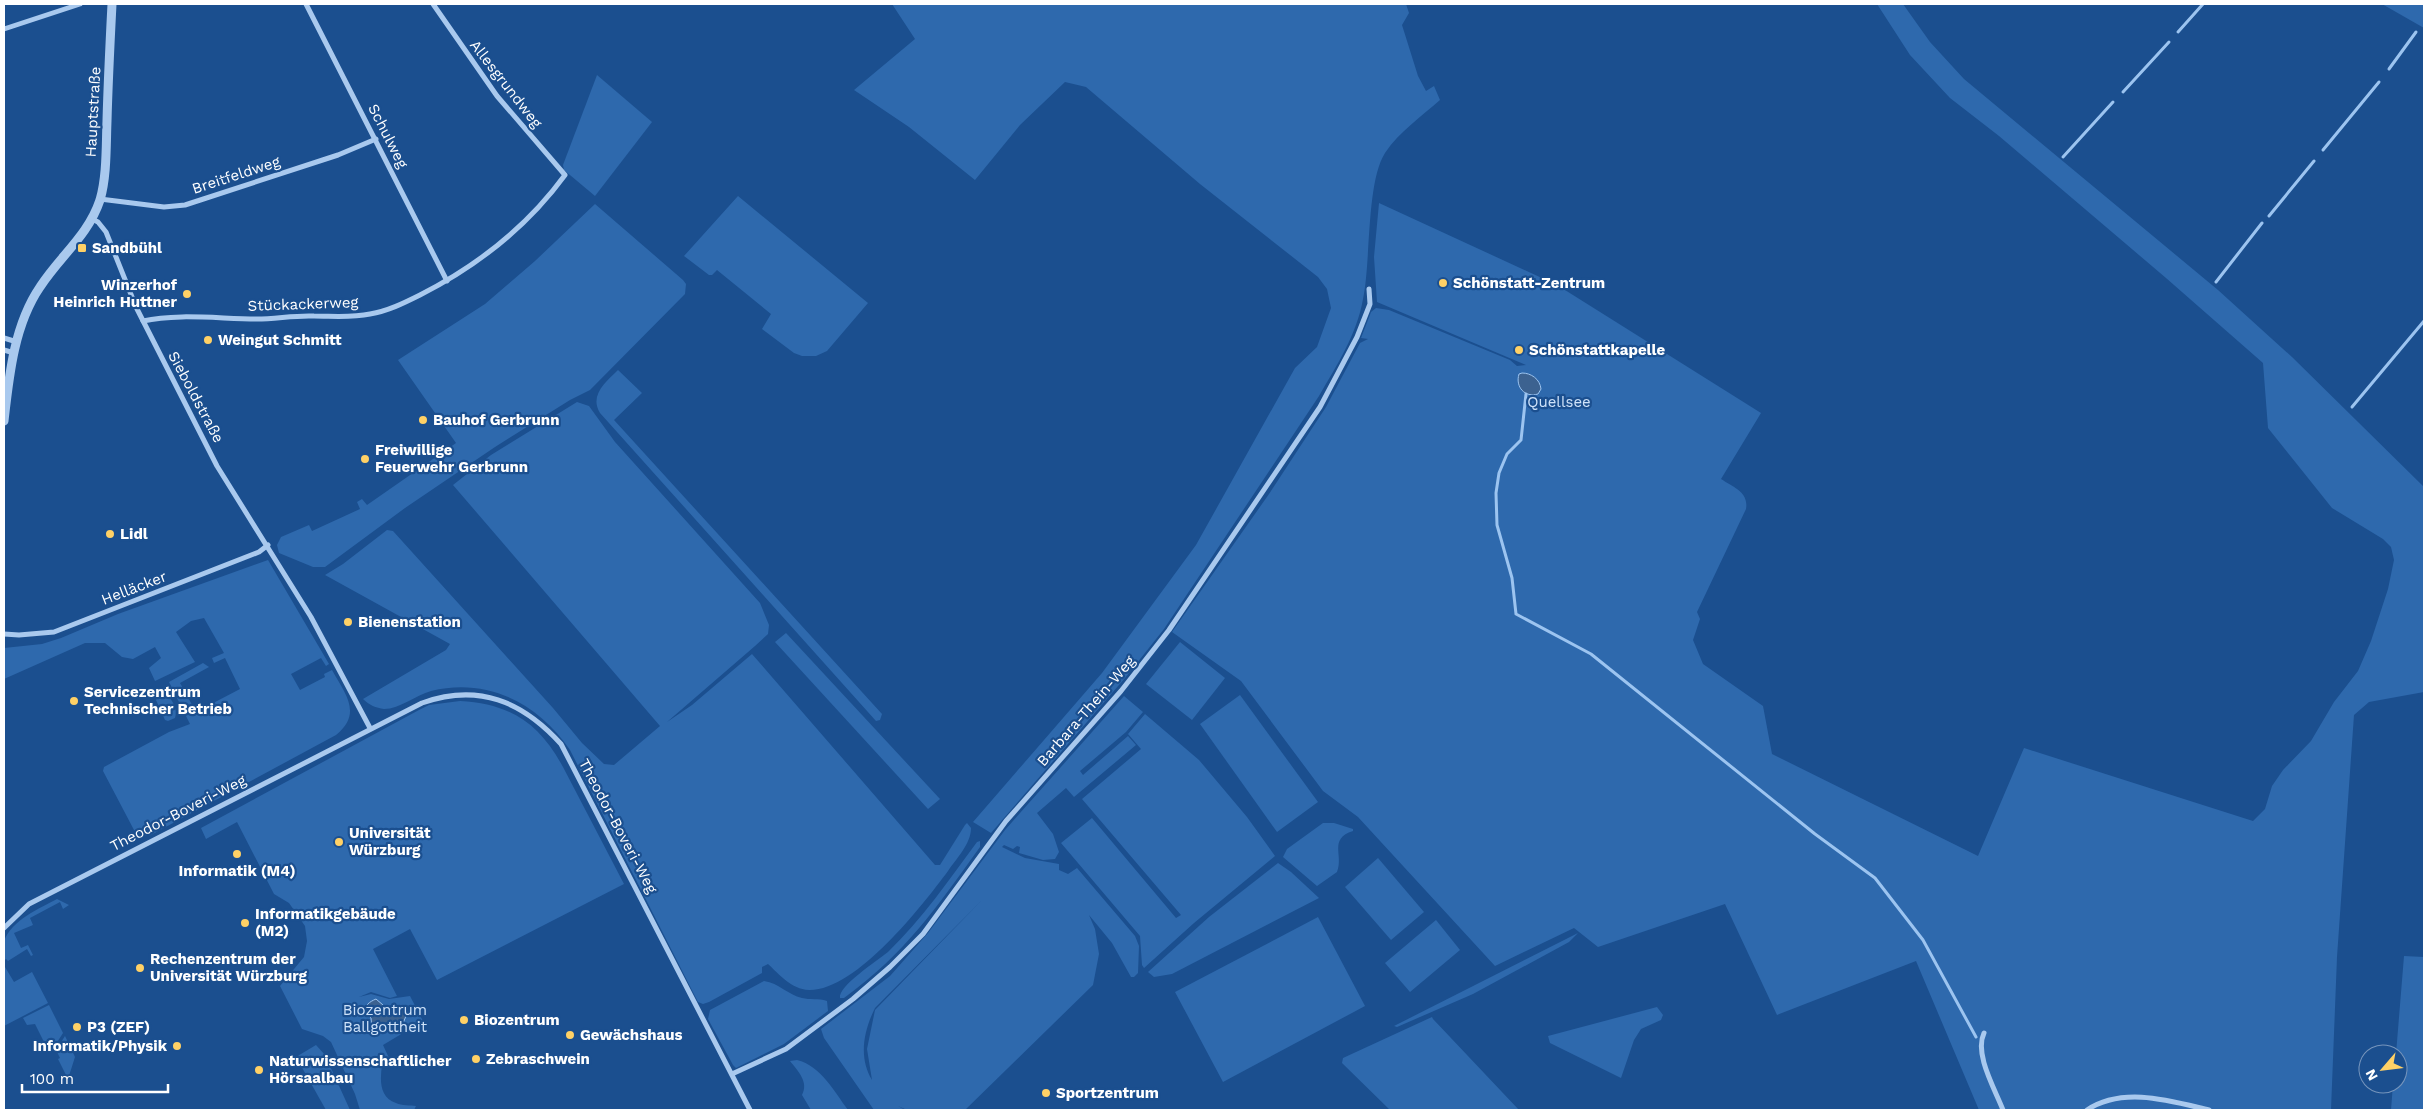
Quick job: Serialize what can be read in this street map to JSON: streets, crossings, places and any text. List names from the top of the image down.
{
  "streets": {
    "street": [
      "Allesgrundweg",
      "Hauptstraße",
      "Schulweg",
      "Breitfeldweg",
      "Stückackerweg",
      "Sieboldstraße",
      "Helläcker",
      "Barbara-Thein-Weg",
      "Theodor-Boveri-Weg"
    ]
  },
  "crossings": [
    ["Allesgrundweg", "Stückackerweg"],
    ["Hauptstraße", "Breitfeldweg"],
    ["Hauptstraße", "Sieboldstraße"],
    ["Schulweg", "Breitfeldweg"],
    ["Schulweg", "Stückackerweg"],
    ["Stückackerweg", "Sieboldstraße"],
    ["Sieboldstraße", "Helläcker"],
    ["Sieboldstraße", "Theodor-Boveri-Weg"],
    ["Barbara-Thein-Weg", "Theodor-Boveri-Weg"]
  ],
  "parks": ["Quellsee", "Biozentrum Ballgottheit"],
  "places": {
    "transit": ["Sandbühl"],
    "other": [
      "Schönstatt-Zentrum",
      "Winzerhof Heinrich Huttner",
      "Weingut Schmitt",
      "Schönstattkapelle",
      "Bauhof Gerbrunn",
      "Freiwillige Feuerwehr Gerbrunn",
      "Lidl",
      "Bienenstation",
      "Servicezentrum Technischer Betrieb",
      "Universität Würzburg",
      "Informatik (M4)",
      "Informatikgebäude (M2)",
      "Rechenzentrum der Universität Würzburg",
      "Biozentrum",
      "P3 (ZEF)",
      "Gewächshaus",
      "Informatik/Physik",
      "Zebraschwein",
      "Naturwissenschaftlicher Hörsaalbau",
      "Sportzentrum"
    ]
  },
  "scale_bar": "100 m",
  "north": "bottom left"
}
